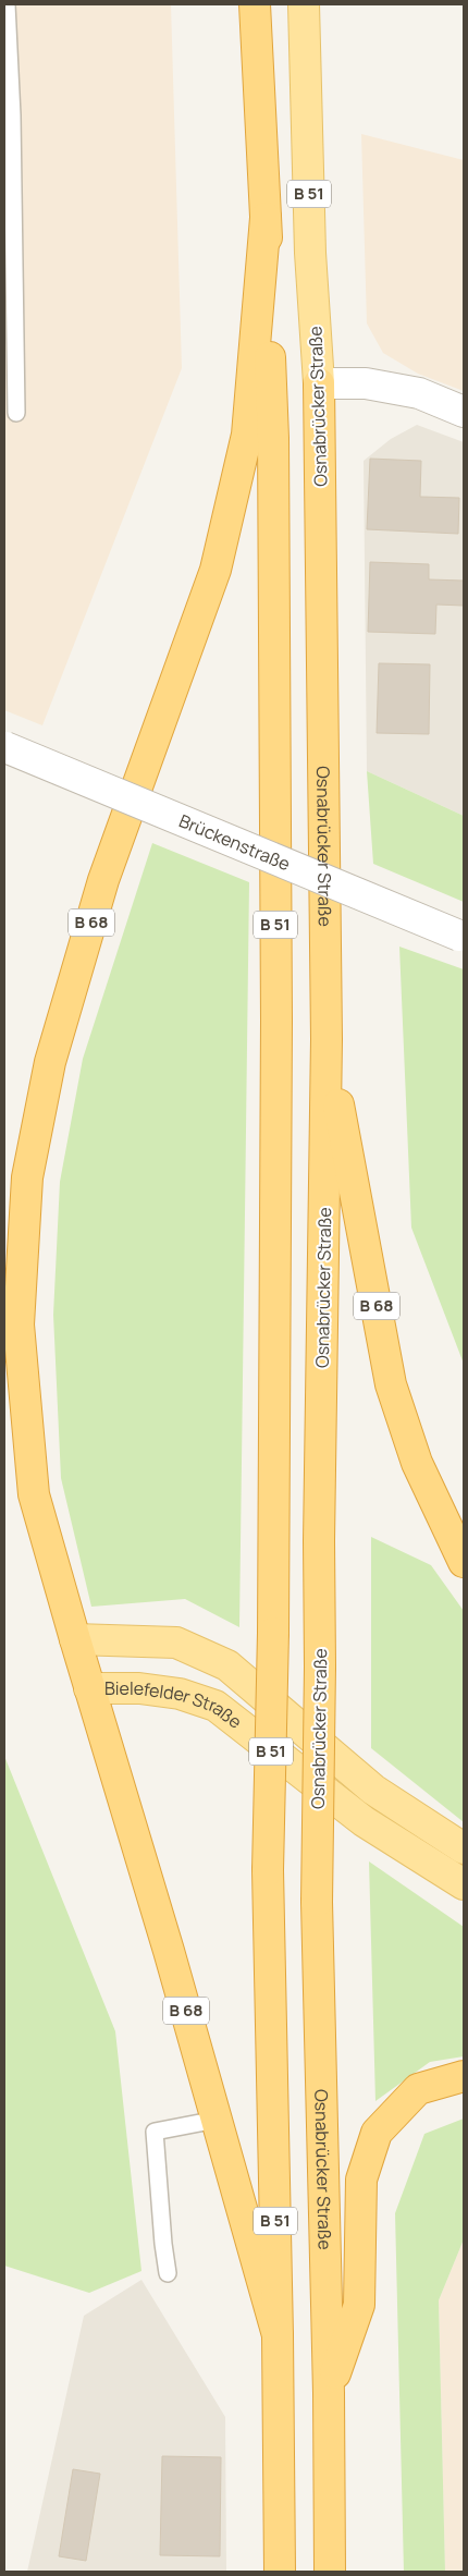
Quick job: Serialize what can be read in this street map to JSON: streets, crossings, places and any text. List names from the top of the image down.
{
  "streets": {
    "highway": ["B 51", "Osnabrücker Straße", "B 68"],
    "main road": ["Bielefelder Straße"],
    "street": ["Brückenstraße"]
  },
  "crossings": [
    ["B 51", "B 68"],
    ["Osnabrücker Straße", "B 68"],
    ["B 68", "Bielefelder Straße"]
  ]
}
